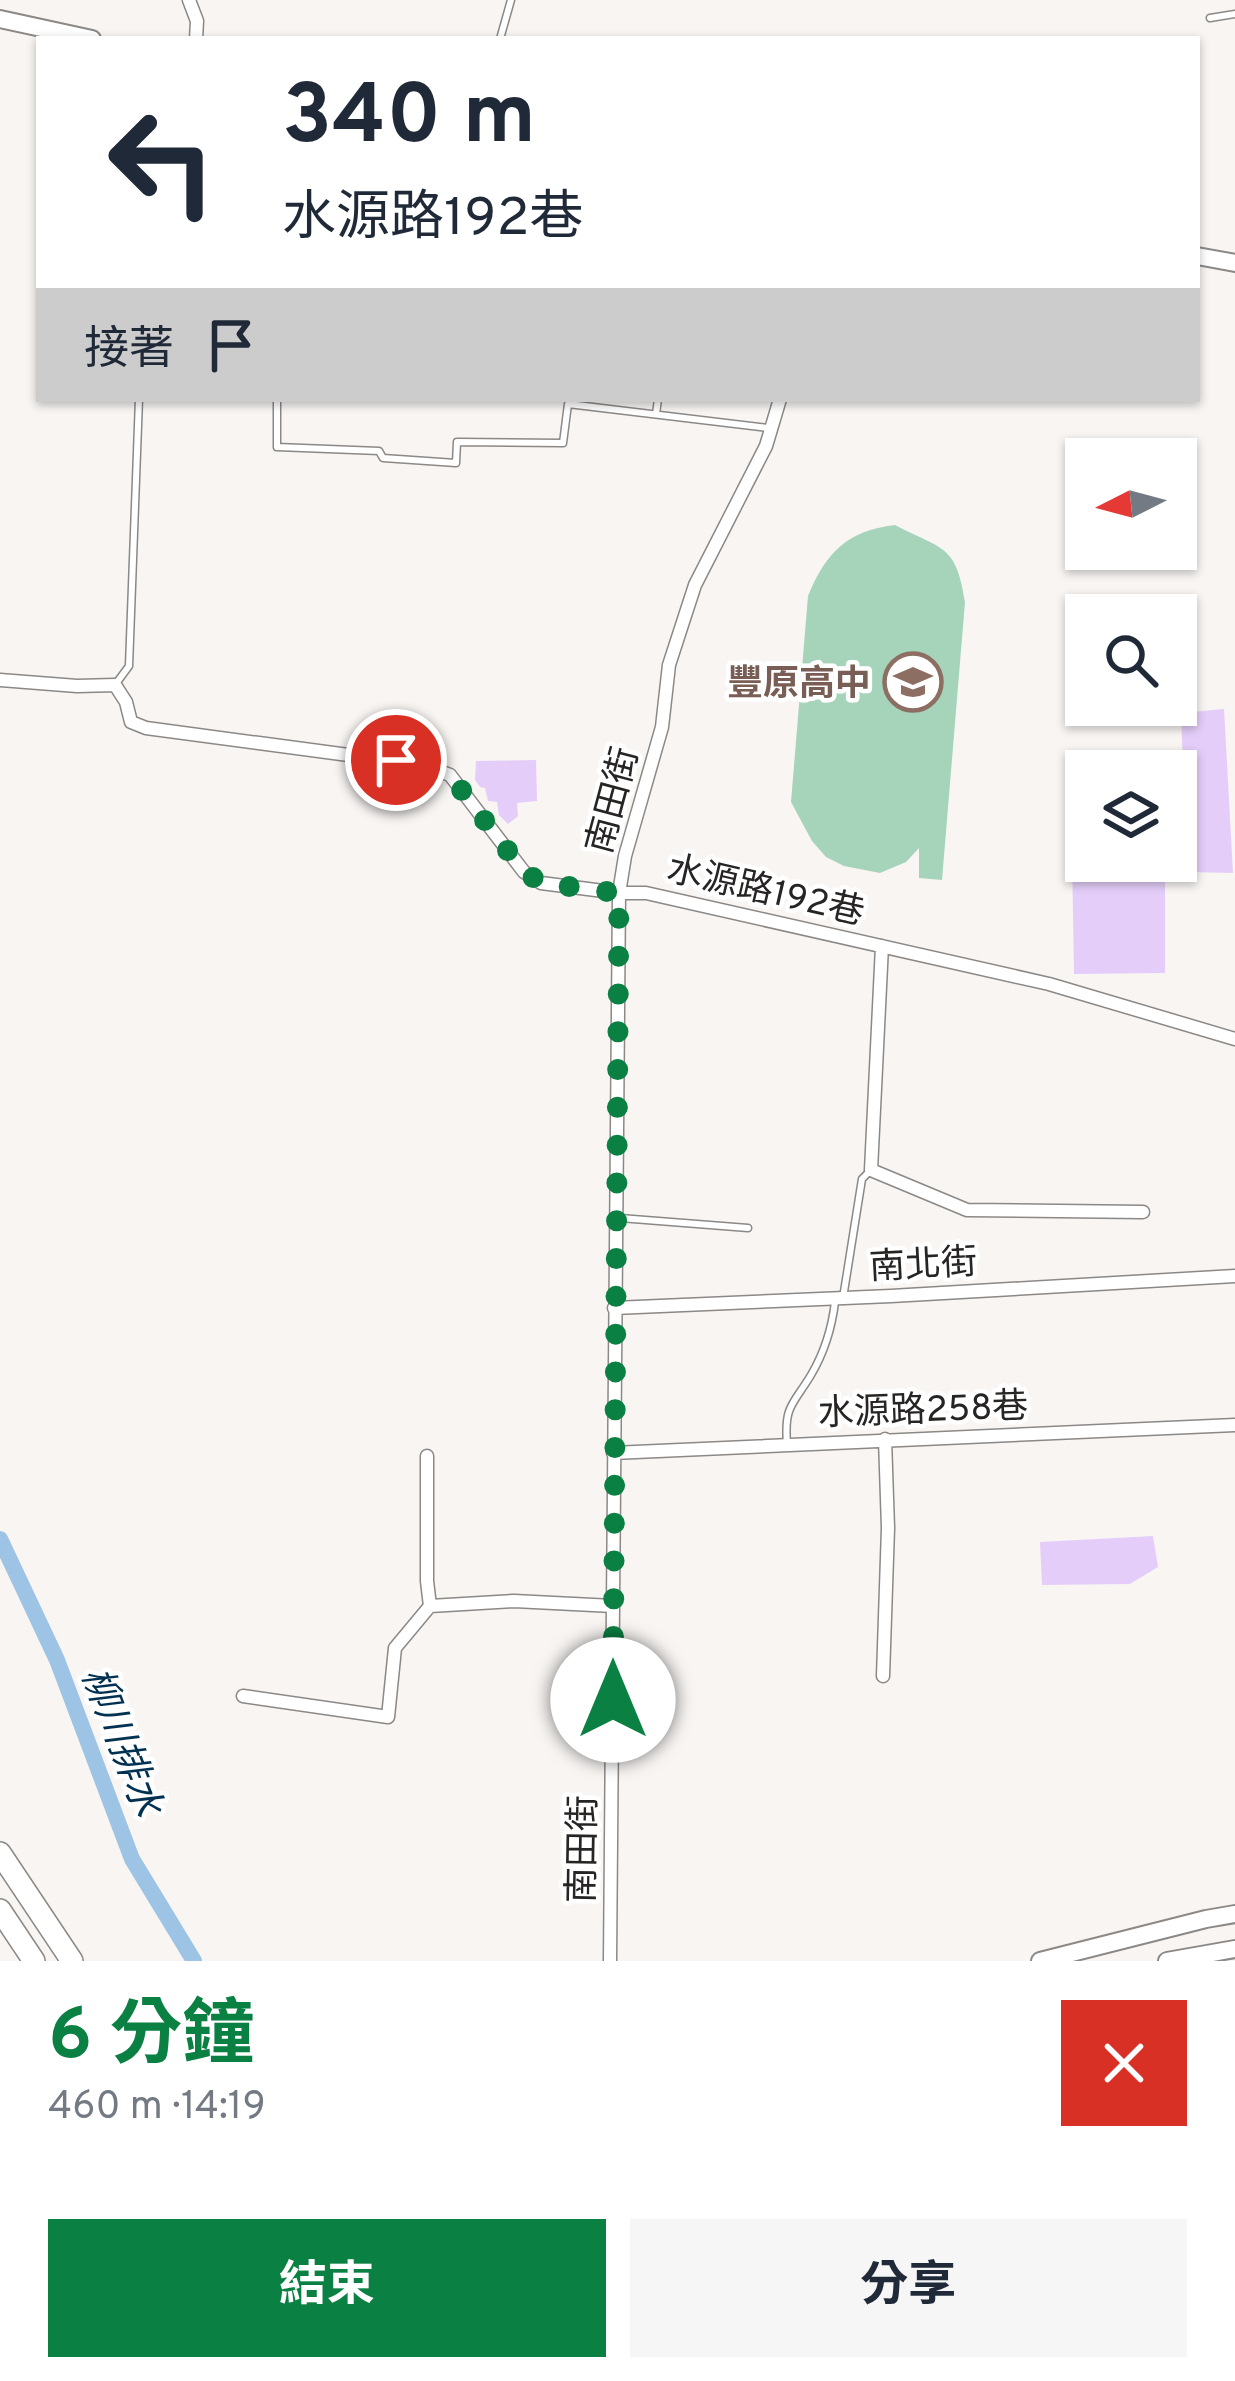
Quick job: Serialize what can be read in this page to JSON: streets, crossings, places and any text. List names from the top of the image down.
{
  "streets": {
    "street": [
      "南田街",
      "水源路192巷",
      "南北街",
      "水源路258巷"
    ]
  },
  "crossings": [
    ["南田街", "水源路192巷"],
    ["南田街", "南北街"],
    ["南田街", "水源路258巷"],
    ["水源路192巷", "南北街"],
    ["水源路192巷", "水源路258巷"]
  ],
  "water": ["柳川排水"],
  "places": {
    "school or university": ["豐原高中"]
  },
  "north": "left",
  "page": {
    "turn": ["340 m", "水源路192巷"],
    "then": "接著",
    "heading": ["6 分鐘", "460 m · 14:19"],
    "buttons": ["結束", "分享"]
  }
}
